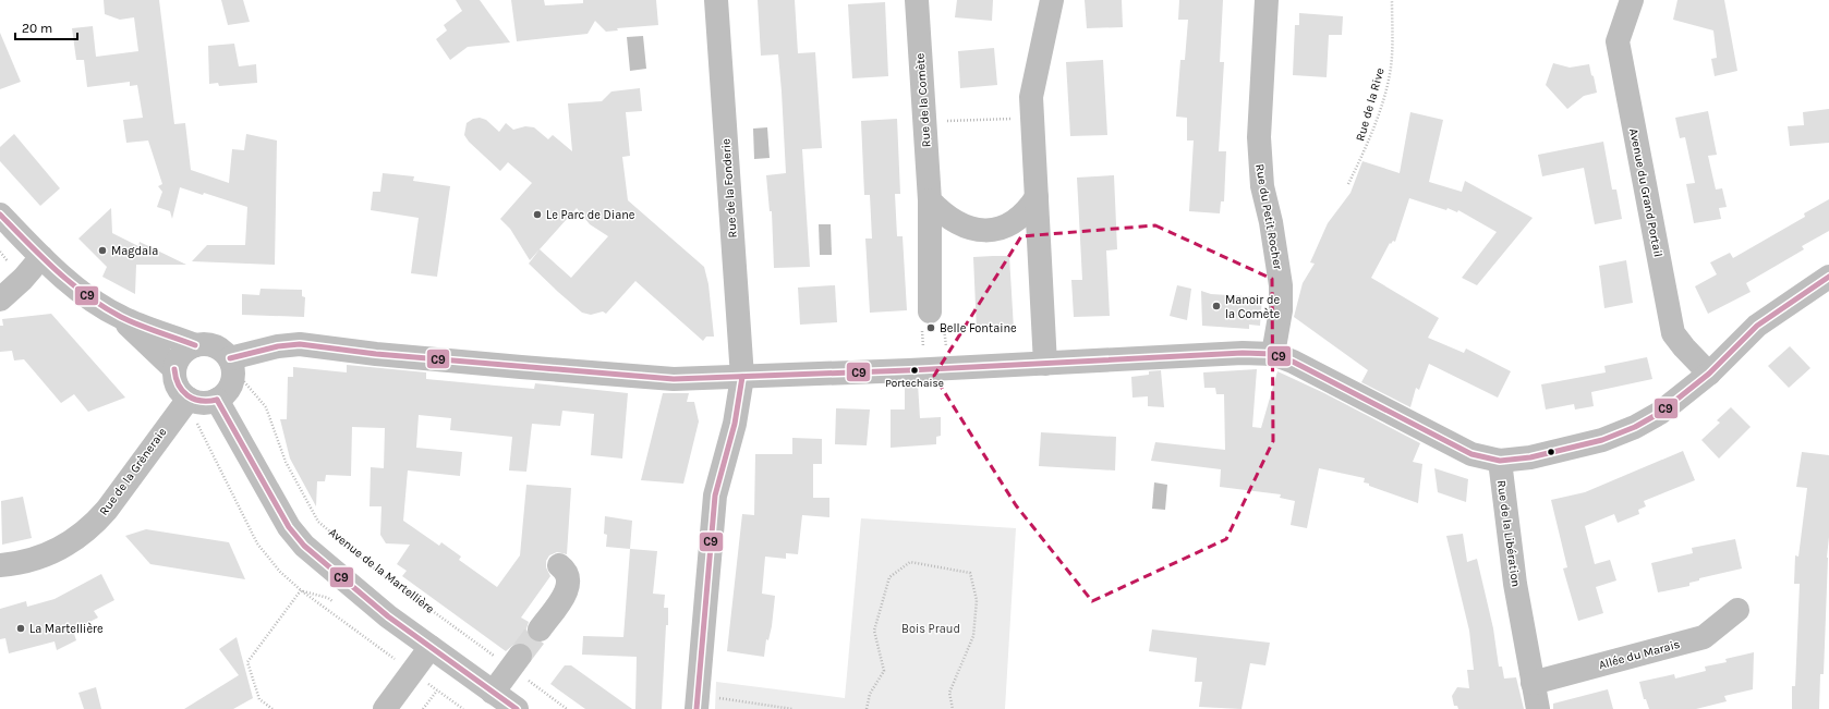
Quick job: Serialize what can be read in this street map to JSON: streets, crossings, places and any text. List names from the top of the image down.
{
  "streets": {
    "street": [
      "Rue de la Comète",
      "Rue de la Fonderie",
      "Avenue du Grand Portail",
      "Rue du Petit Rocher",
      "Rue de la Grèneraie",
      "Rue de la Libération",
      "Allée du Marais"
    ],
    "path": ["Rue de la Rive", "Avenue de la Martellière"]
  },
  "crossings": [
    ["Rue de la Grèneraie", "Avenue de la Martellière"],
    ["Rue de la Libération", "Allée du Marais"]
  ],
  "parks": ["Bois Praud"],
  "places": [
    "Le Parc de Diane",
    "Magdala",
    "Manoir de la Comète",
    "Belle Fontaine",
    "Portechaise",
    "La Martellière"
  ],
  "lines": ["transit line C9"],
  "scale_bar": "20 m"
}
